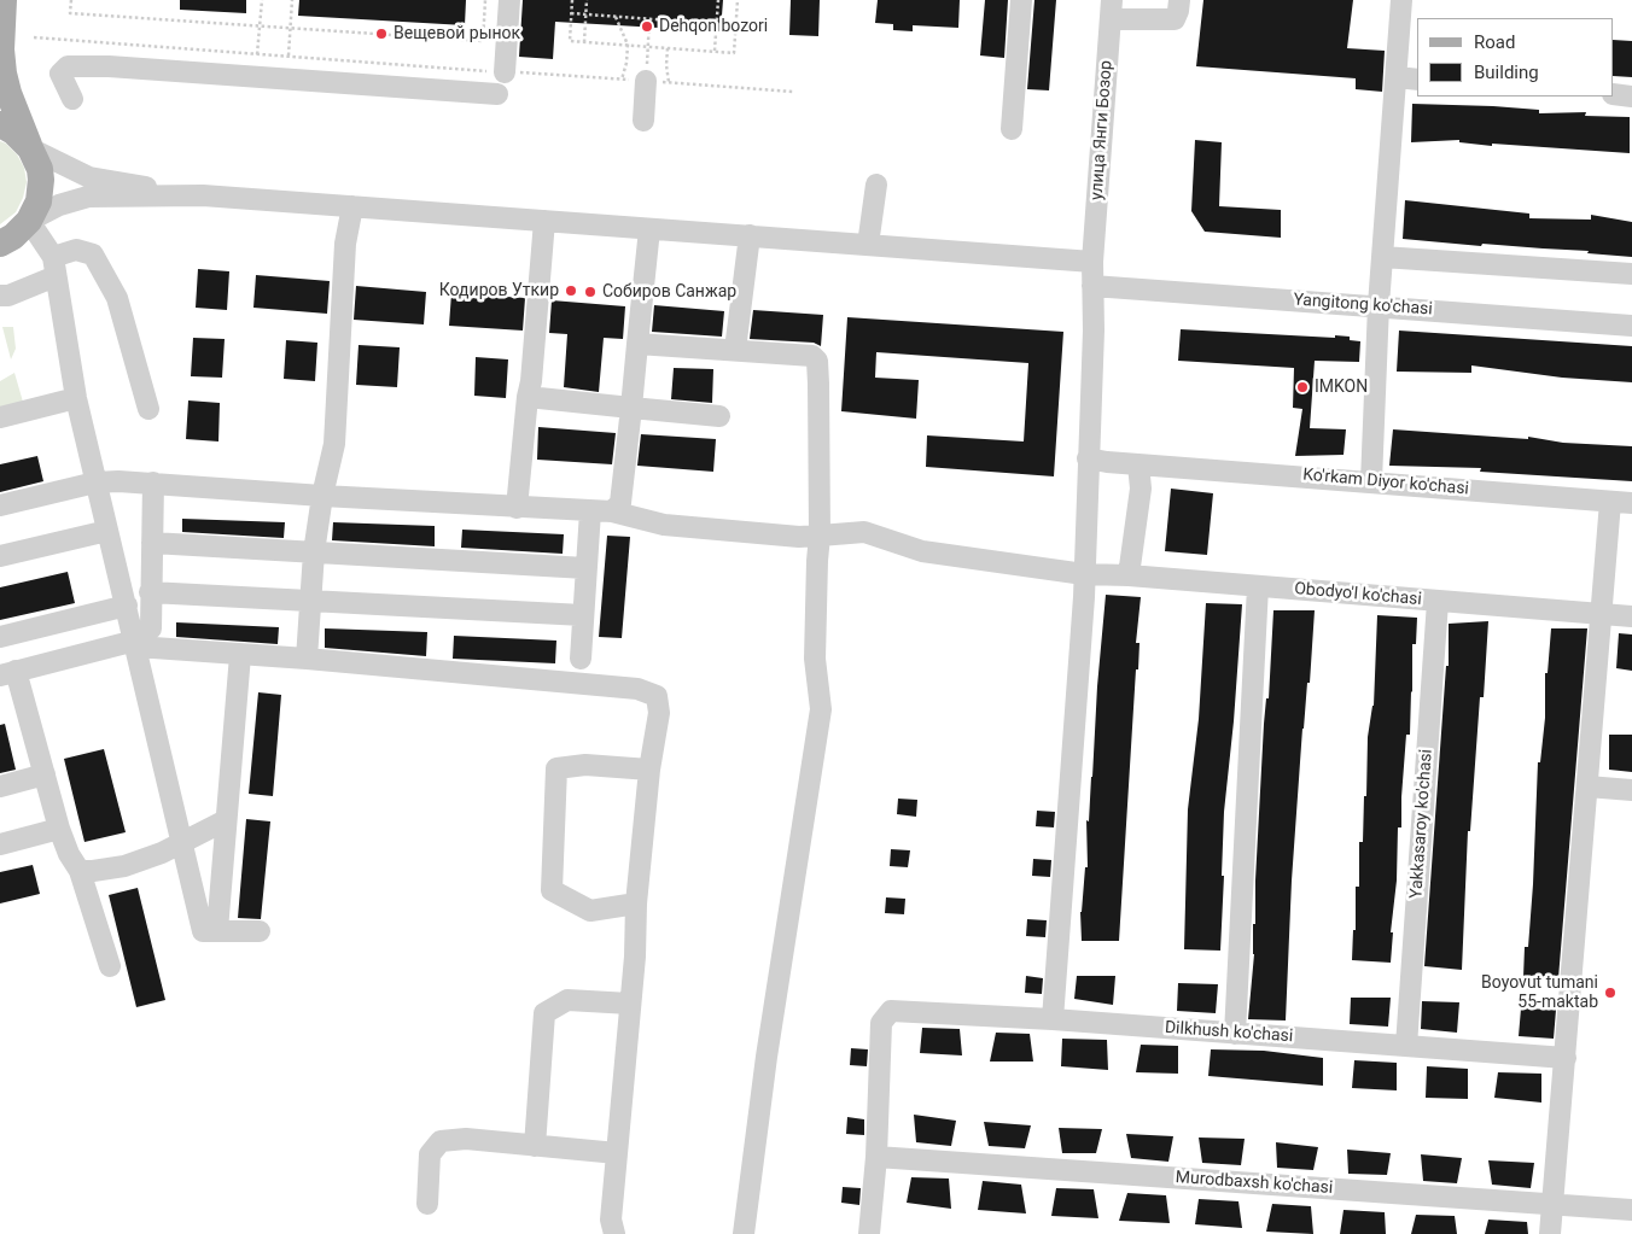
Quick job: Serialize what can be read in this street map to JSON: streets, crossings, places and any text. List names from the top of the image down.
{
  "streets": {
    "street": [
      "улица Янги Бозор",
      "Yangitong ko'chasi",
      "Ko'rkam Diyor ko'chasi",
      "Obodyo'l ko'chasi",
      "Yakkasaroy ko'chasi",
      "Dilkhush ko'chasi",
      "Murodbaxsh ko'chasi"
    ]
  },
  "crossings": [
    ["улица Янги Бозор", "Yangitong ko'chasi"],
    ["улица Янги Бозор", "Ko'rkam Diyor ko'chasi"],
    ["улица Янги Бозор", "Obodyo'l ko'chasi"],
    ["улица Янги Бозор", "Dilkhush ko'chasi"],
    ["Obodyo'l ko'chasi", "Yakkasaroy ko'chasi"],
    ["Yakkasaroy ko'chasi", "Dilkhush ko'chasi"],
    ["Dilkhush ko'chasi", "Murodbaxsh ko'chasi"]
  ],
  "places": [
    "Dehqon bozori",
    "Вещевой рынок",
    "Кодиров Уткир",
    "Собиров Санжар",
    "IMKON",
    "Boyovut tumani 55-maktab"
  ],
  "legend": ["Road", "Building"]
}
